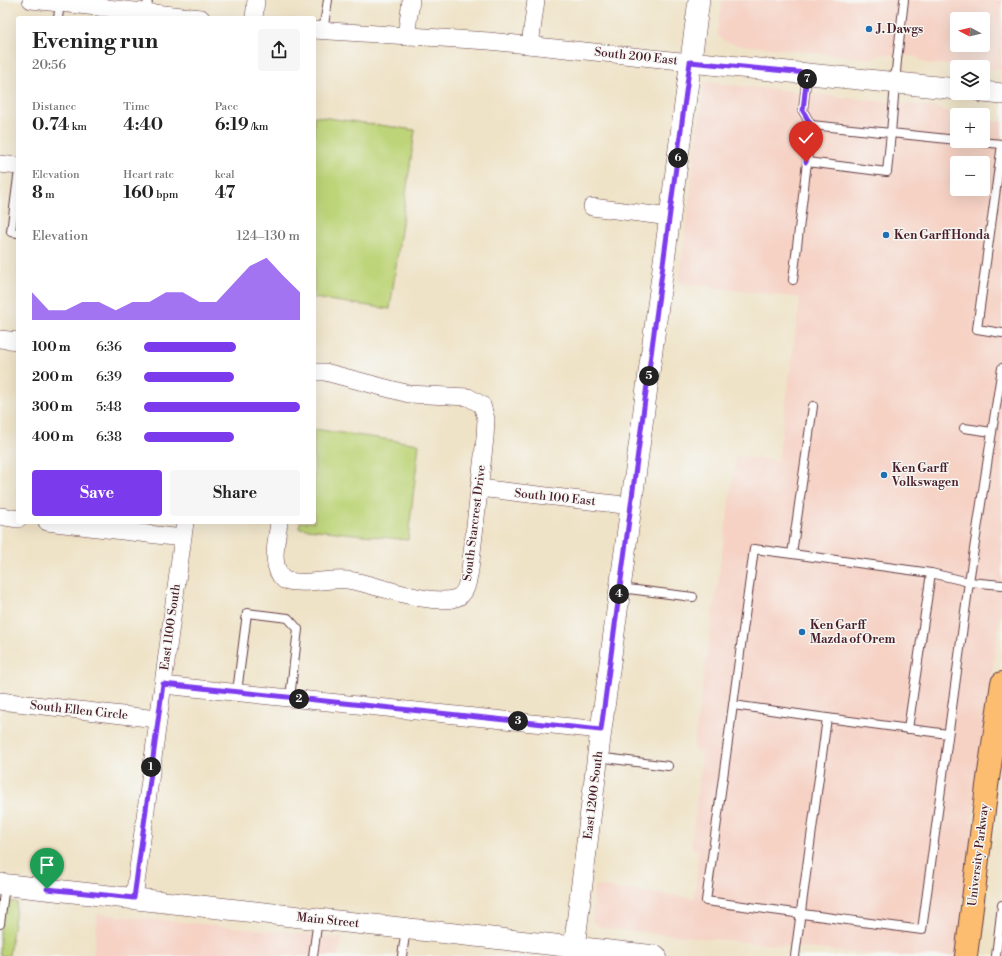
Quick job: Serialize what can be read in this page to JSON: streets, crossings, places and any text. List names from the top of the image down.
{
  "streets": {
    "main road": ["University Parkway"],
    "street": [
      "South 200 East",
      "South 100 East",
      "South Starcrest Drive",
      "East 1100 South",
      "South Ellen Circle",
      "East 1200 South",
      "Main Street"
    ]
  },
  "crossings": [
    ["South 200 East", "East 1200 South"],
    ["South 100 East", "South Starcrest Drive"],
    ["South 100 East", "East 1200 South"],
    ["East 1100 South", "South Ellen Circle"],
    ["East 1100 South", "Main Street"],
    ["East 1200 South", "Main Street"]
  ],
  "places": [
    "J. Dawgs",
    "Ken Garff Honda",
    "Ken Garff Volkswagen",
    "Ken Garff Mazda of Orem"
  ],
  "north": "left",
  "page": {
    "map_buttons": ["+", "−"],
    "heading": ["Evening run", "20:56"],
    "pins": [
      "7",
      "6",
      "5",
      "4",
      "2",
      "3",
      "1"
    ],
    "stats": [
      ["Distance", "0.74 km"],
      ["Time", "4:40"],
      ["Pace", "6:19 /km"],
      ["Elevation", "8 m"],
      ["Heart rate", "160 bpm"],
      ["kcal", "47"]
    ],
    "chart": ["Elevation", "124–130 m"],
    "list": [
      {
        "name": "100 m",
        "note": "6:36"
      },
      {
        "name": "200 m",
        "note": "6:39"
      },
      {
        "name": "300 m",
        "note": "5:48"
      },
      {
        "name": "400 m",
        "note": "6:38"
      }
    ],
    "buttons": ["Save", "Share"]
  }
}
